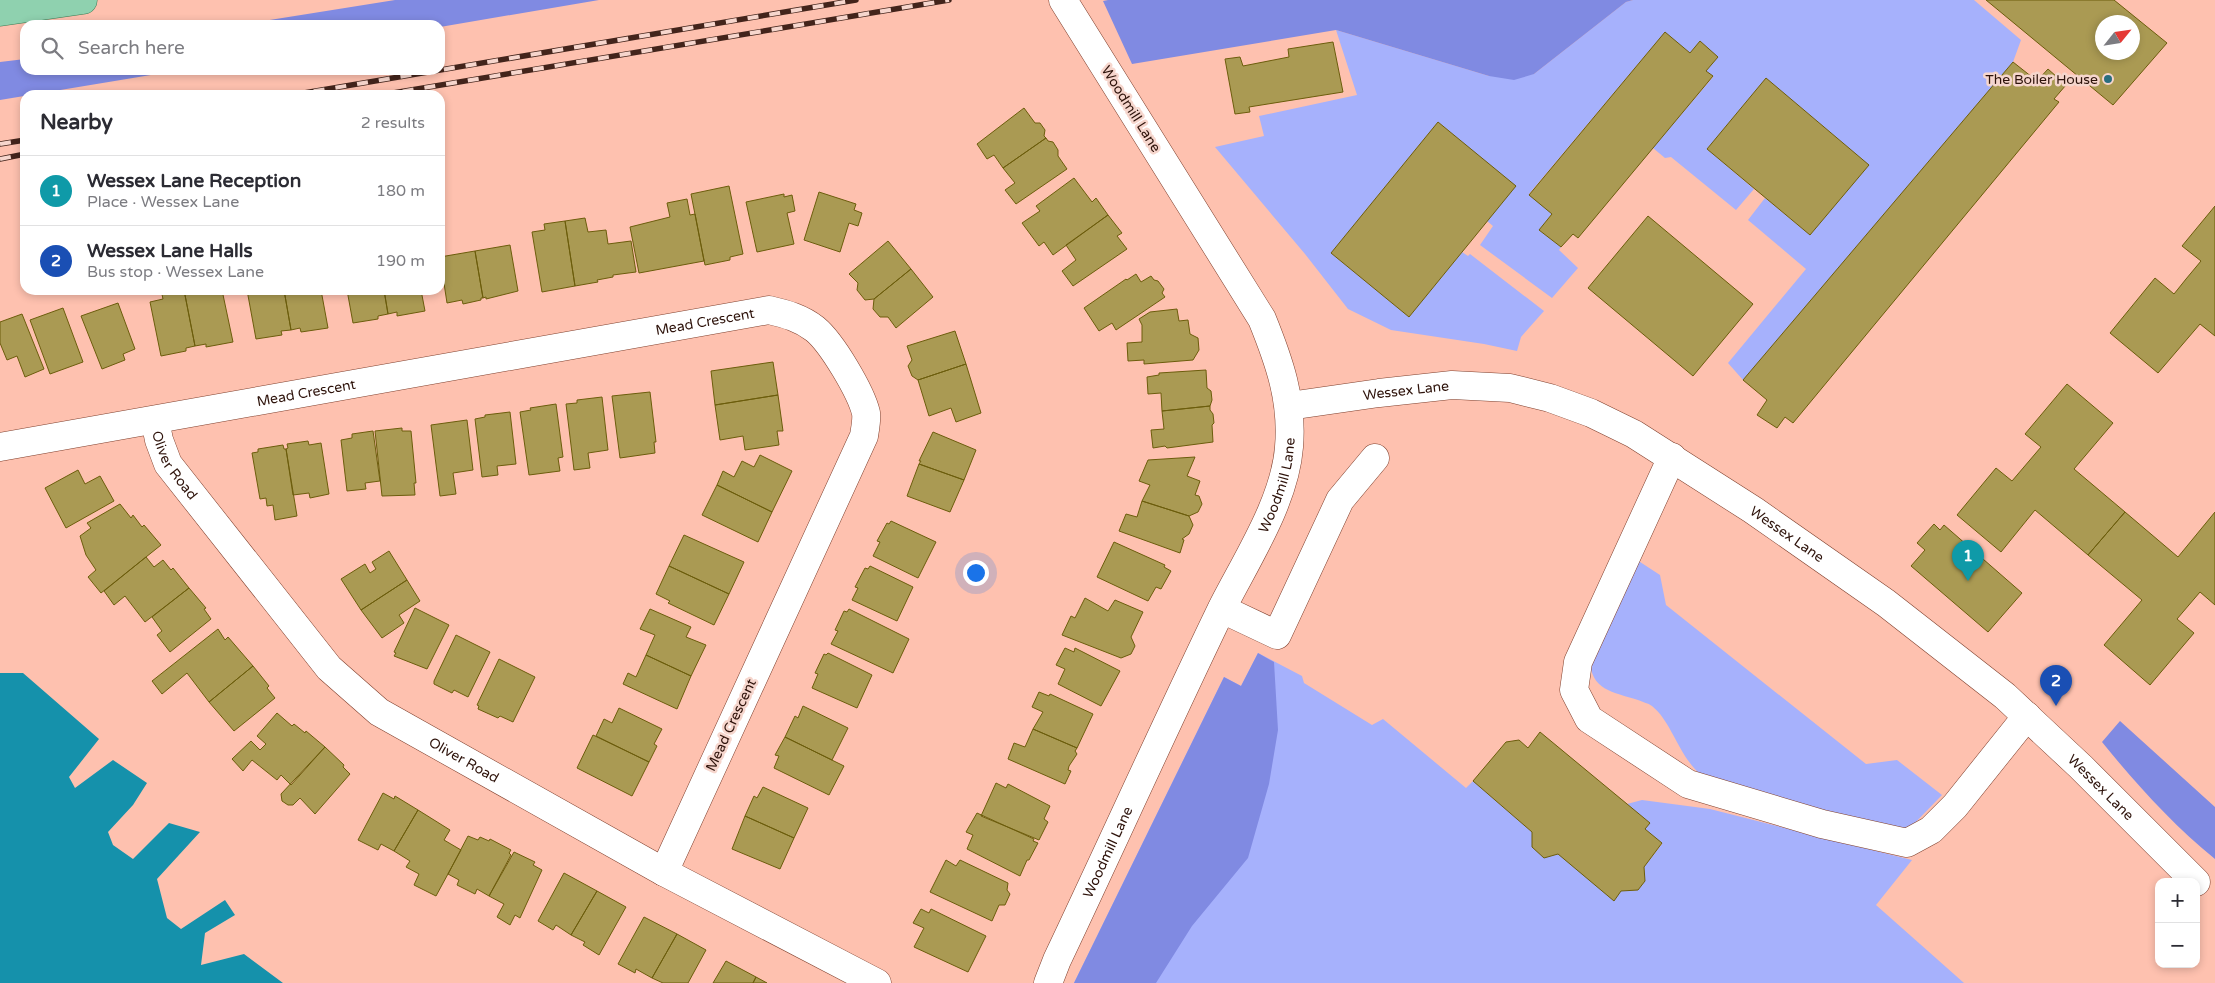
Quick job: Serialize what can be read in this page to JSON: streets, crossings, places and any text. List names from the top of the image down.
{
  "streets": {
    "street": [
      "Woodmill Lane",
      "Mead Crescent",
      "Wessex Lane",
      "Oliver Road"
    ]
  },
  "crossings": [
    ["Woodmill Lane", "Wessex Lane"],
    ["Mead Crescent", "Oliver Road"]
  ],
  "places": ["The Boiler House"],
  "north": "top right",
  "page": {
    "search": "Search here",
    "heading": ["Nearby", "2 results"],
    "list": [
      {
        "mark": "1",
        "name": "Wessex Lane Reception",
        "note": "Place · Wessex Lane",
        "value": "180 m"
      },
      {
        "mark": "2",
        "name": "Wessex Lane Halls",
        "note": "Bus stop · Wessex Lane",
        "value": "190 m"
      }
    ],
    "pins": ["1", "2"],
    "map_buttons": ["+", "−"]
  }
}
